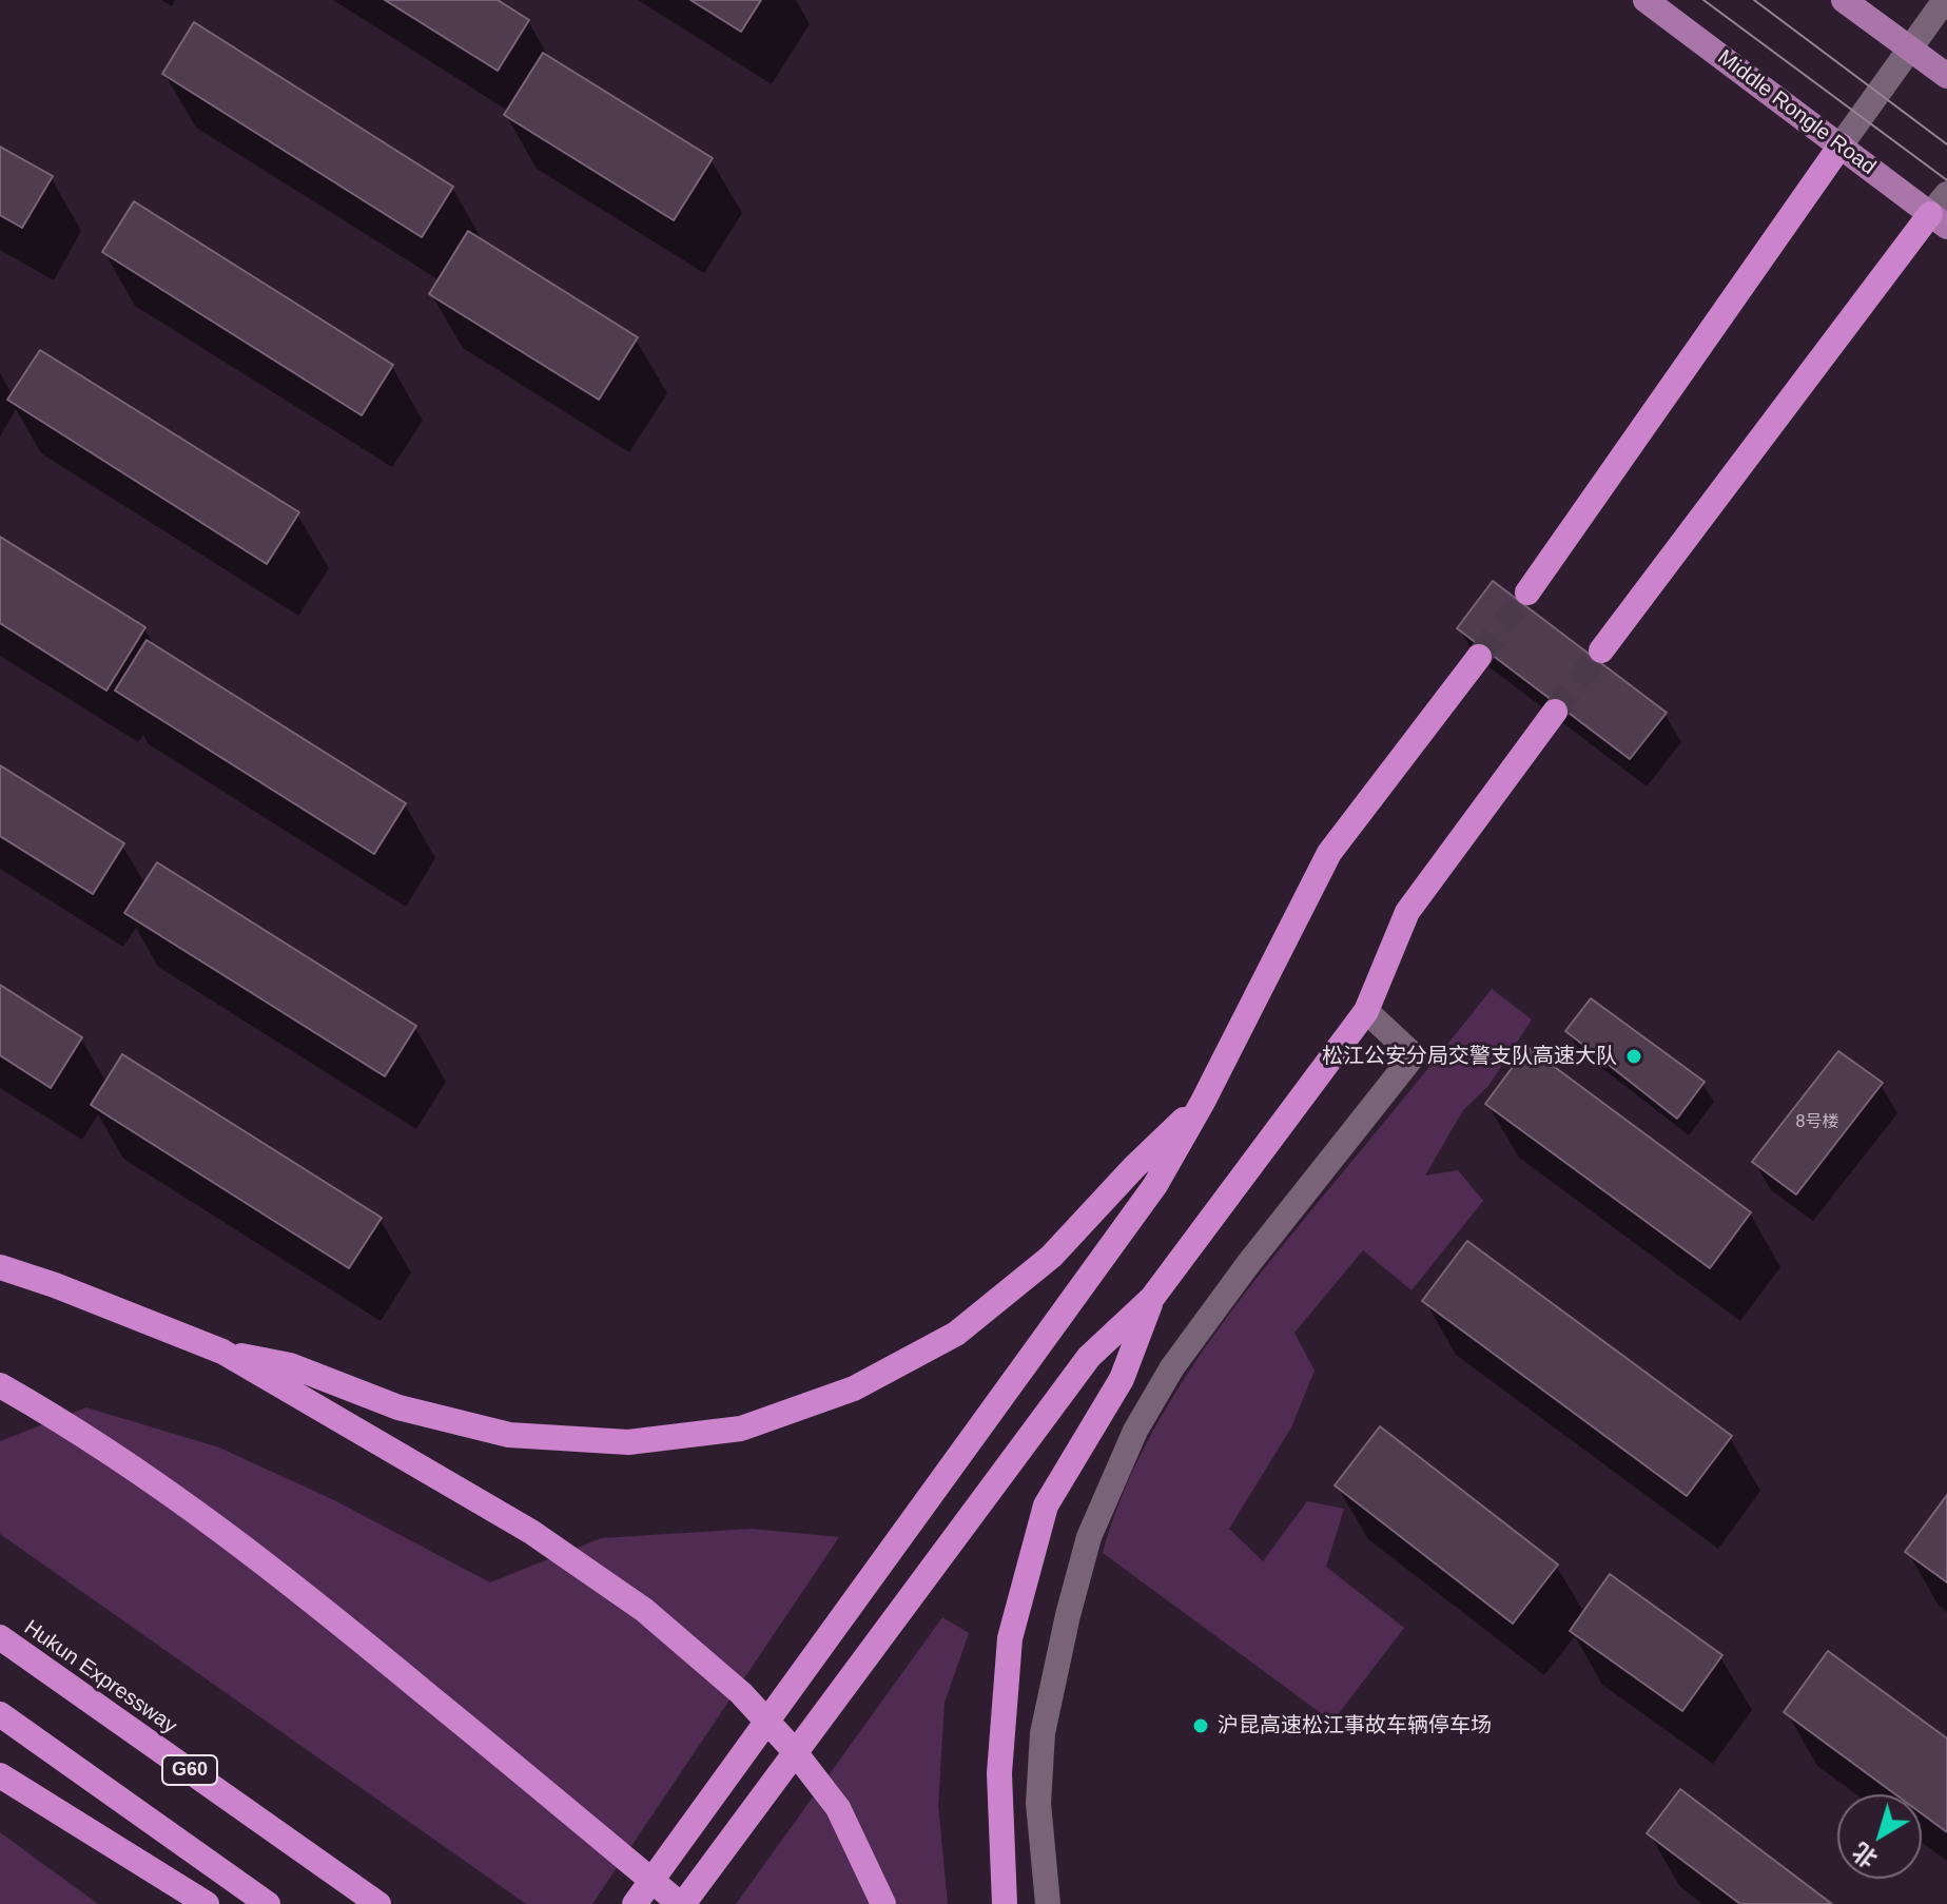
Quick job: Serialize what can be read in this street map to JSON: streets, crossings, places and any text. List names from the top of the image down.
{
  "streets": {
    "highway": ["Hukun Expressway", "G60"],
    "main road": ["Middle Rongle Road"]
  },
  "places": ["松江公安分局交警支队高速大队", "沪昆高速松江事故车辆停车场"],
  "house_numbers": ["8号楼"],
  "north": "bottom left"
}
